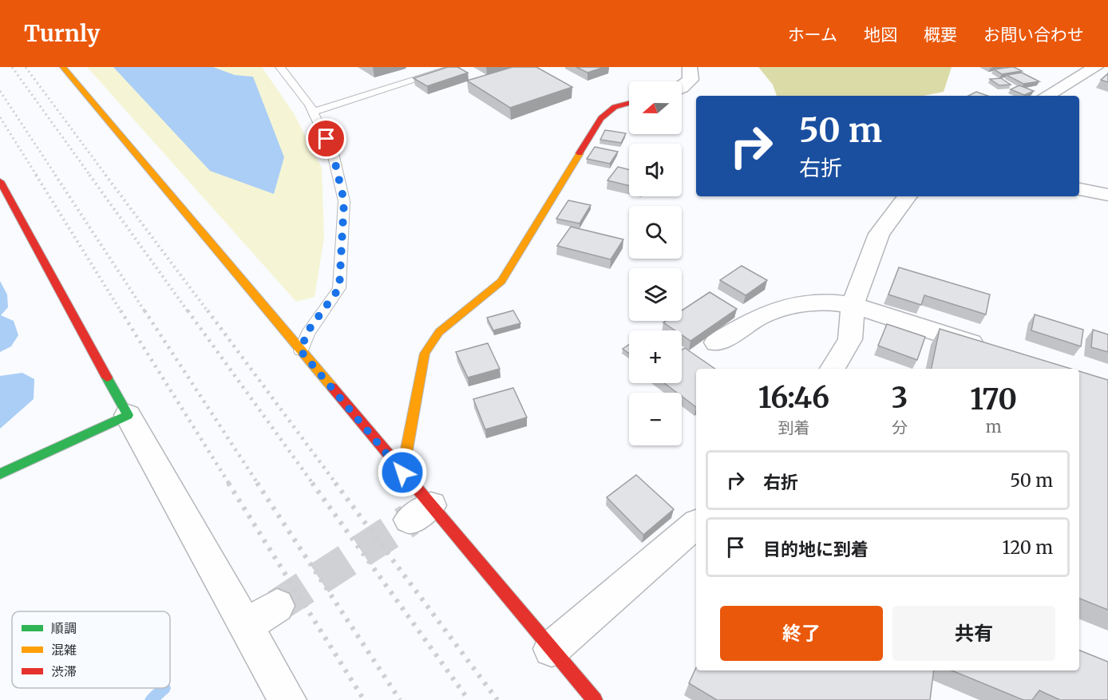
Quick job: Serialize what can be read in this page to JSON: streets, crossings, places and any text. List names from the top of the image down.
{
  "legend": ["順調", "混雑", "渋滞"],
  "north": "left",
  "page": {
    "header": "Turnly",
    "nav": [
      "ホーム",
      "地図",
      "概要",
      "お問い合わせ"
    ],
    "map_buttons": ["+", "−"],
    "turn": ["50 m", "右折"],
    "eta": [
      "16:46",
      "到着",
      "3",
      "分",
      "170",
      "m"
    ],
    "list": [
      {
        "name": "右折",
        "value": "50 m"
      },
      {
        "name": "目的地に到着",
        "value": "120 m"
      }
    ],
    "buttons": ["終了", "共有"]
  }
}
